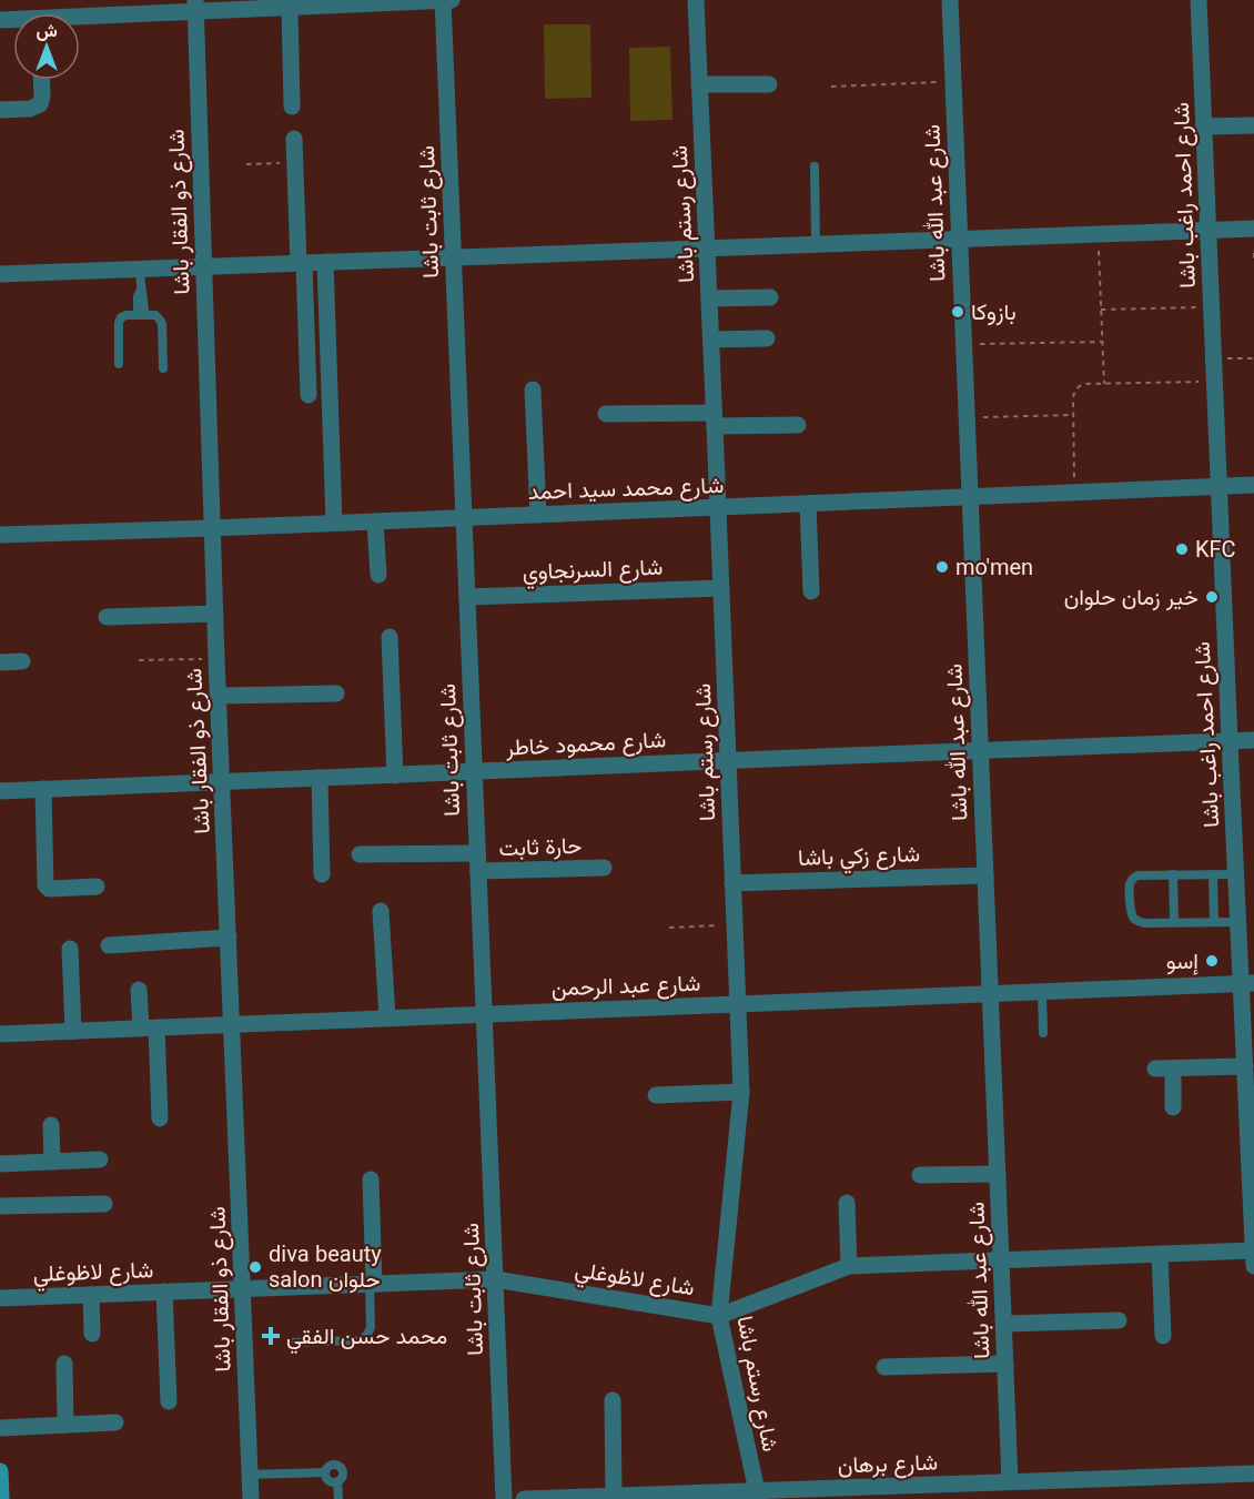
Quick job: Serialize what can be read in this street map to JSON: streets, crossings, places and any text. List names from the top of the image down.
{
  "streets": {
    "street": [
      "شارع احمد راغب باشا",
      "شارع عبد الله باشا",
      "شارع ذو الفقار باشا",
      "شارع ثابت باشا",
      "شارع رستم باشا",
      "شارع محمد سيد احمد",
      "شارع السرنجاوي",
      "شارع محمود خاطر",
      "حارة ثابت",
      "شارع زكي باشا",
      "شارع عبد الرحمن",
      "شارع لاظوغلي",
      "شارع برهان"
    ]
  },
  "crossings": [
    ["شارع احمد راغب باشا", "شارع محمد سيد احمد"],
    ["شارع احمد راغب باشا", "شارع محمود خاطر"],
    ["شارع احمد راغب باشا", "شارع عبد الرحمن"],
    ["شارع احمد راغب باشا", "شارع لاظوغلي"],
    ["شارع عبد الله باشا", "شارع محمد سيد احمد"],
    ["شارع عبد الله باشا", "شارع محمود خاطر"],
    ["شارع عبد الله باشا", "شارع زكي باشا"],
    ["شارع عبد الله باشا", "شارع عبد الرحمن"],
    ["شارع عبد الله باشا", "شارع لاظوغلي"],
    ["شارع عبد الله باشا", "شارع برهان"],
    ["شارع ذو الفقار باشا", "شارع محمد سيد احمد"],
    ["شارع ذو الفقار باشا", "شارع محمود خاطر"],
    ["شارع ذو الفقار باشا", "شارع عبد الرحمن"],
    ["شارع ذو الفقار باشا", "شارع لاظوغلي"],
    ["شارع ثابت باشا", "شارع محمد سيد احمد"],
    ["شارع ثابت باشا", "شارع السرنجاوي"],
    ["شارع ثابت باشا", "شارع محمود خاطر"],
    ["شارع ثابت باشا", "حارة ثابت"],
    ["شارع ثابت باشا", "شارع عبد الرحمن"],
    ["شارع ثابت باشا", "شارع لاظوغلي"],
    ["شارع رستم باشا", "شارع محمد سيد احمد"],
    ["شارع رستم باشا", "شارع السرنجاوي"],
    ["شارع رستم باشا", "شارع محمود خاطر"],
    ["شارع رستم باشا", "شارع زكي باشا"],
    ["شارع رستم باشا", "شارع عبد الرحمن"],
    ["شارع رستم باشا", "شارع لاظوغلي"],
    ["شارع رستم باشا", "شارع برهان"]
  ],
  "places": {
    "other": [
      "بازوكا",
      "KFC",
      "mo'men",
      "خير زمان حلوان",
      "إسو",
      "diva beauty salon حلوان"
    ],
    "health": ["محمد حسن الفقي"]
  },
  "north": "top"
}
